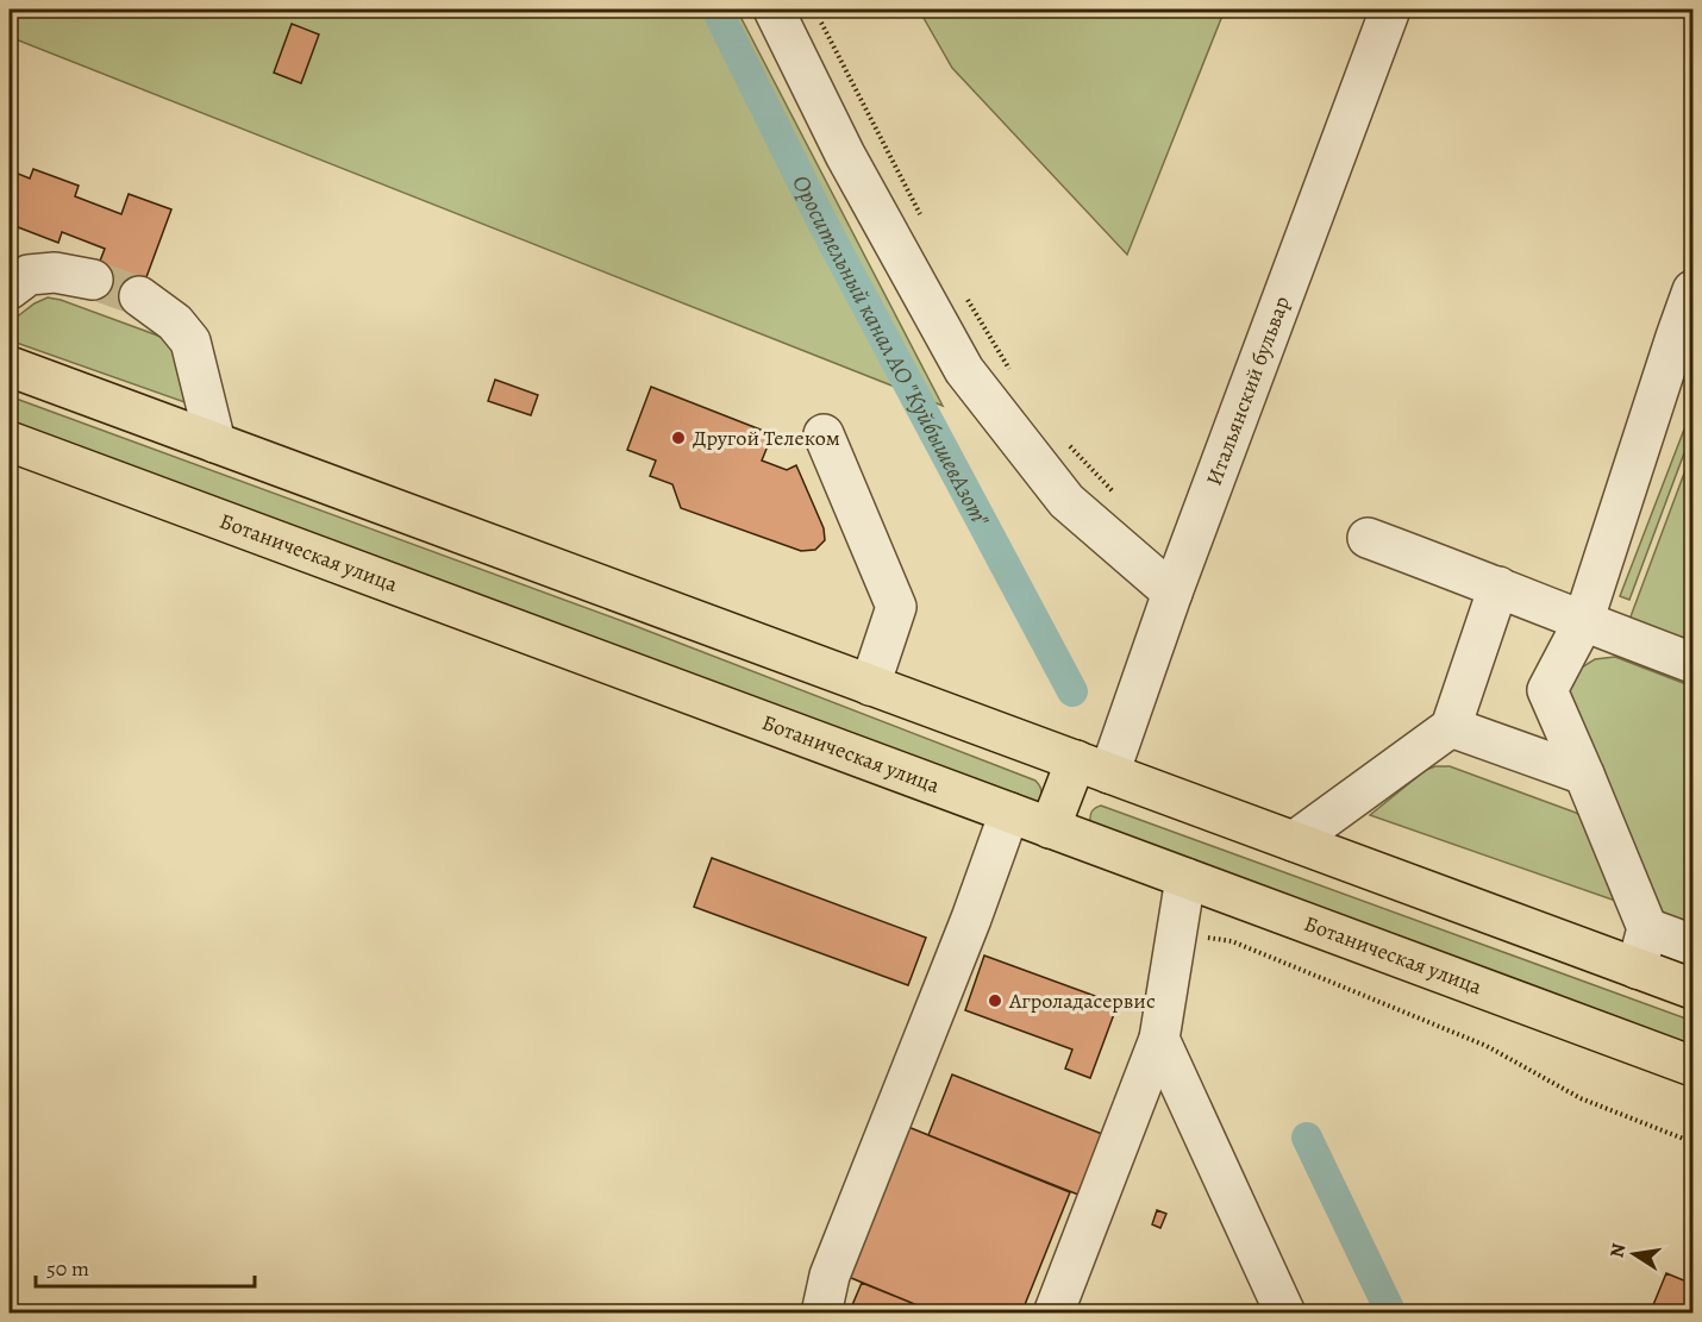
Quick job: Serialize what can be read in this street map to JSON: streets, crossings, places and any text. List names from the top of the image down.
{
  "streets": {
    "main road": ["Ботаническая улица"],
    "street": ["Итальянский бульвар"]
  },
  "water": ["Оросительный канал АО \"КуйбышевАзот\""],
  "places": ["Другой Телеком", "Агроладасервис"],
  "scale_bar": "50 m",
  "north": "left"
}
